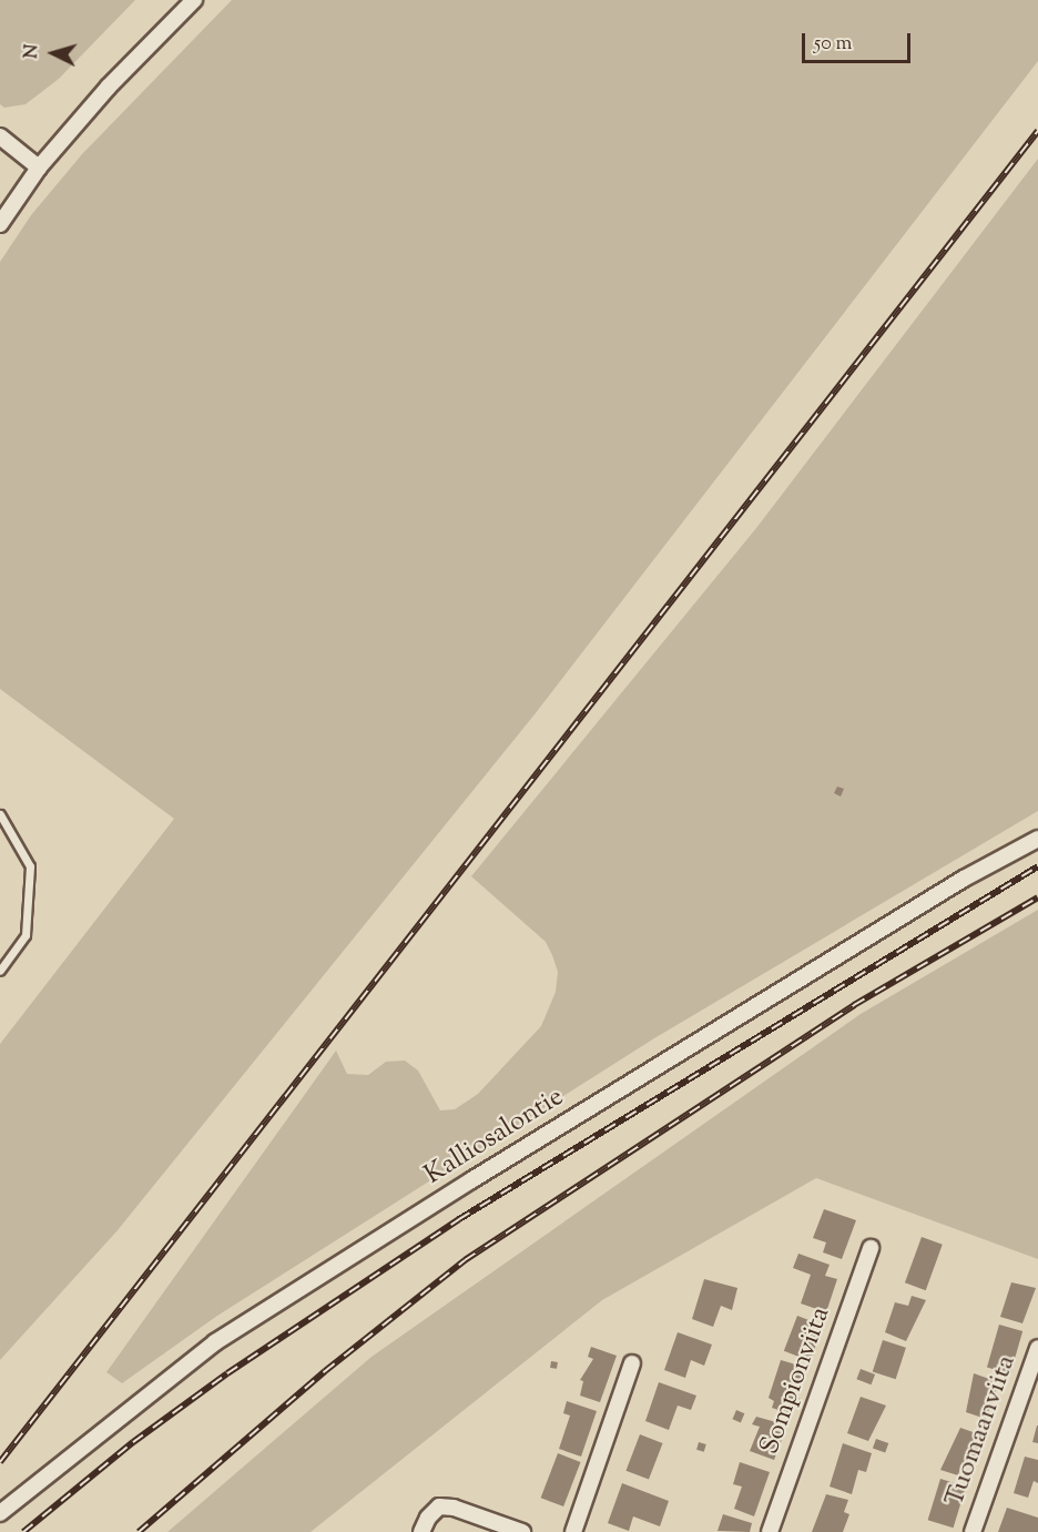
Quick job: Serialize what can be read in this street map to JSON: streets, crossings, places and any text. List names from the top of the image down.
{
  "streets": {
    "street": ["Kalliosalontie", "Sompionviita", "Tuomaanviita"]
  },
  "scale_bar": "50 m",
  "north": "left"
}
